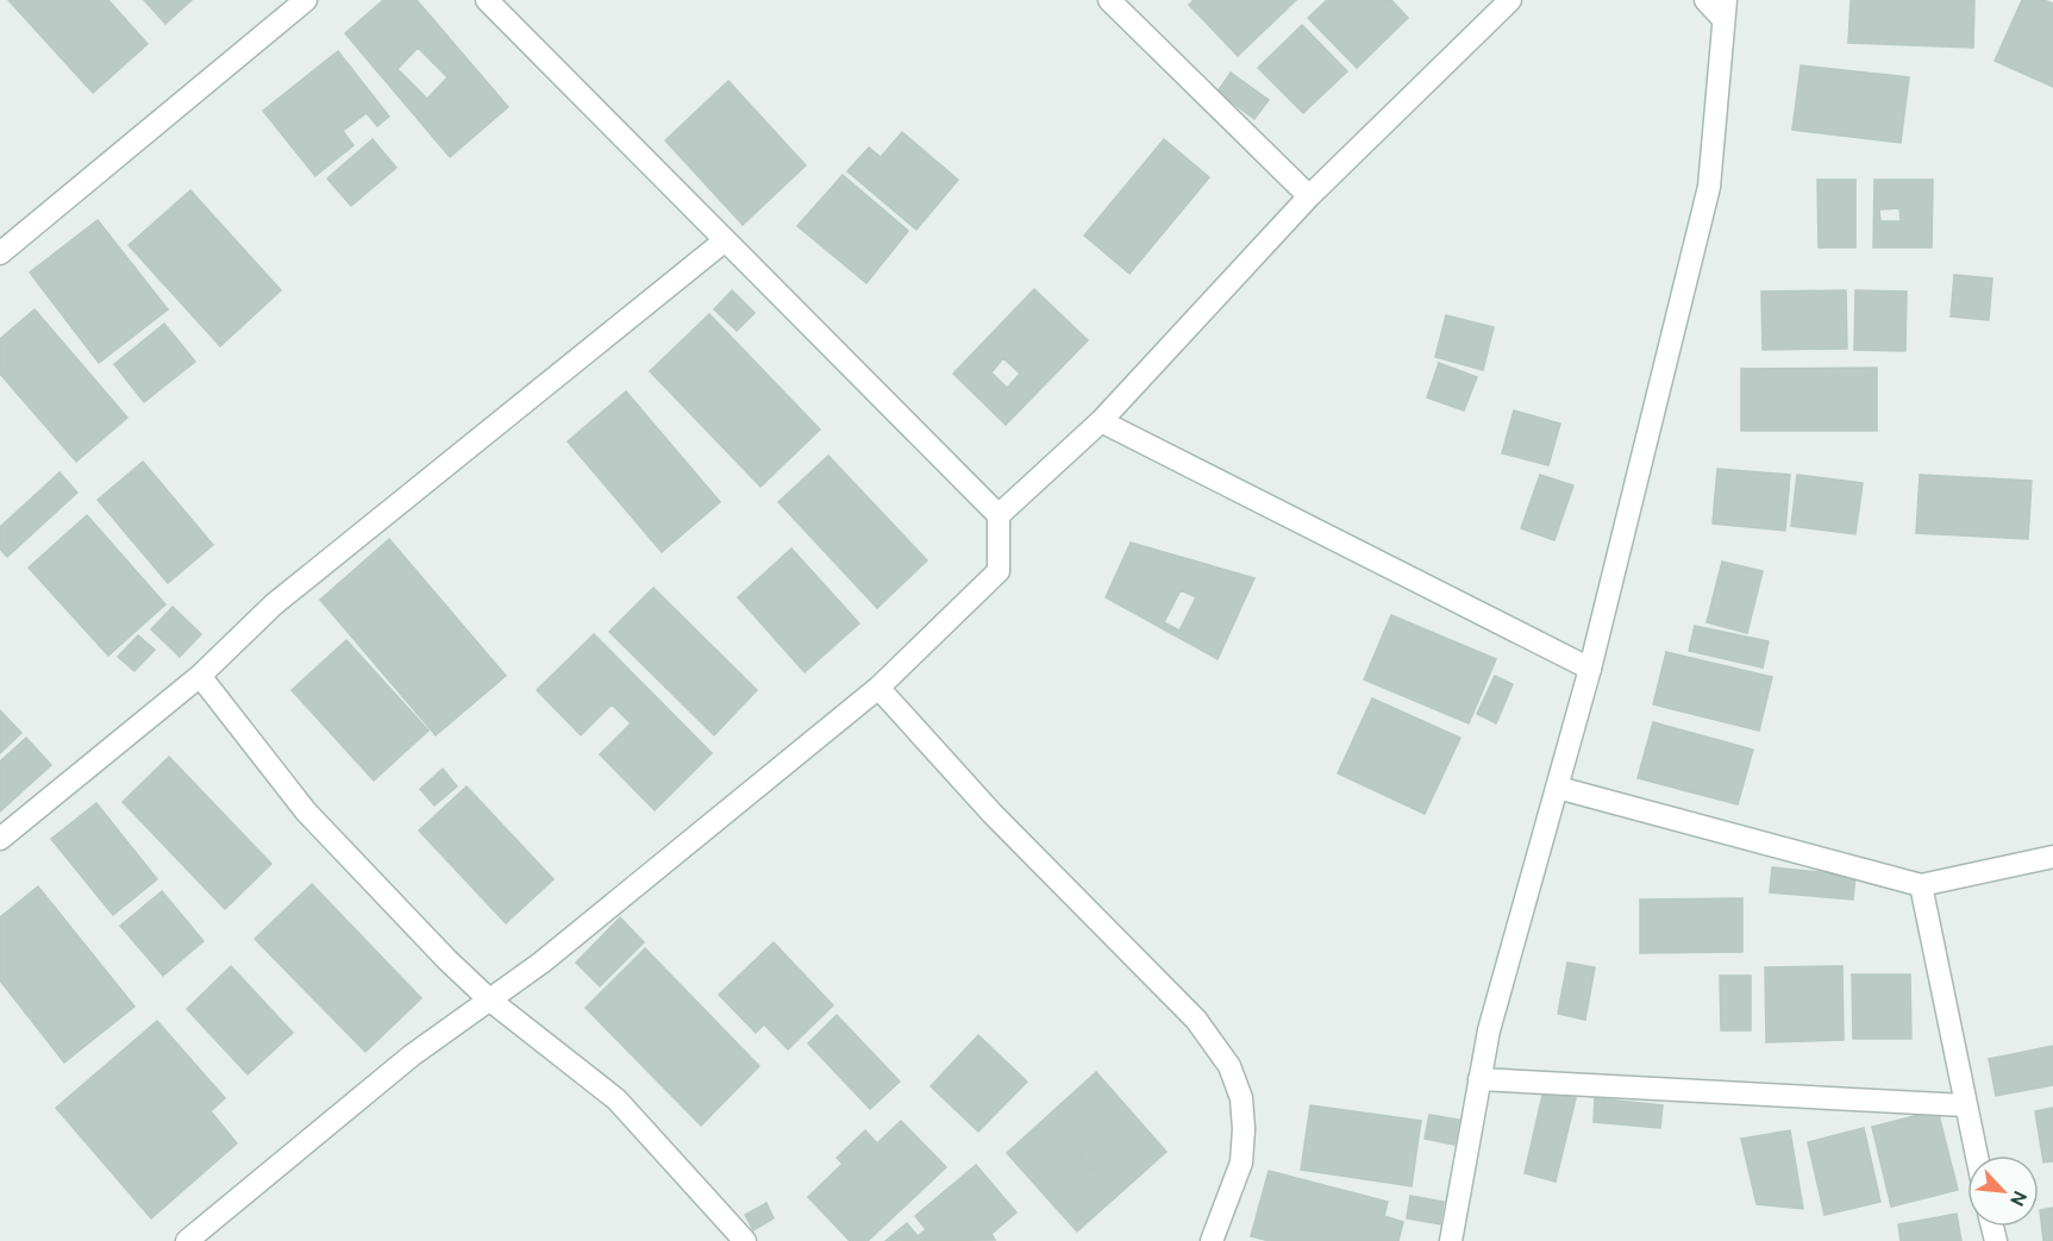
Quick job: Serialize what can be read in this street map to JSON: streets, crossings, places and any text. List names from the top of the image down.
{
  "north": "bottom right"
}
